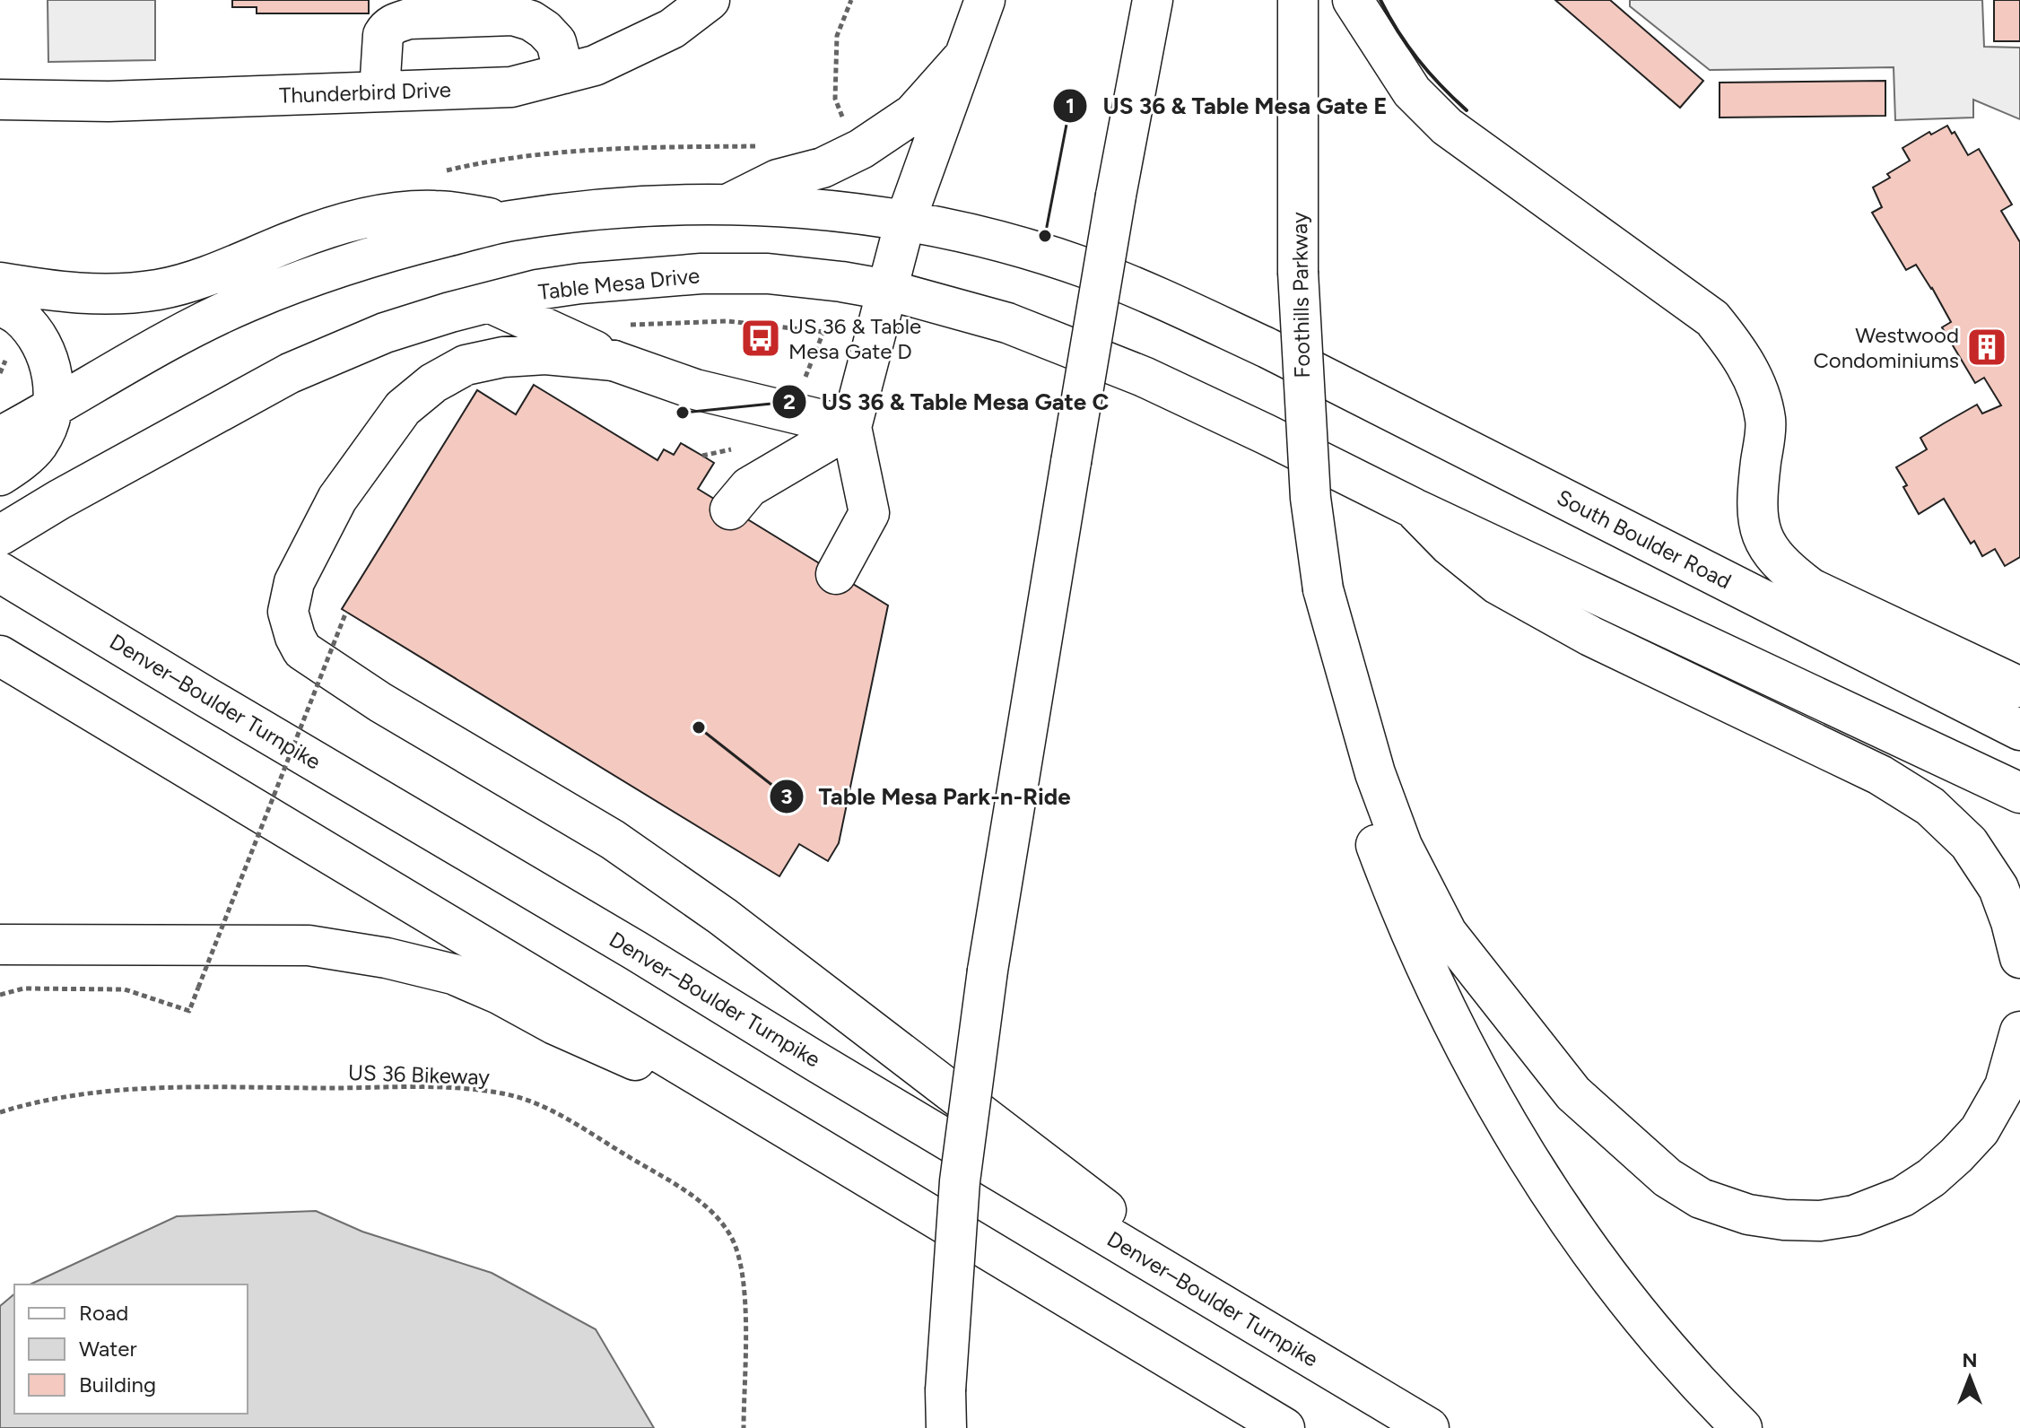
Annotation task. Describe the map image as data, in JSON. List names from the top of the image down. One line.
{"streets":{"main road":["Thunderbird Drive","Table Mesa Drive","Foothills Parkway","South Boulder Road","Denver–Boulder Turnpike"],"path":["US 36 Bikeway"]},"places":{"other":["US 36 & Table Mesa Gate E","US 36 & Table Mesa Gate C","Table Mesa Park-n-Ride"],"bus stop":["US 36 & Table Mesa Gate D"],"building":["Westwood Condominiums"]},"legend":["Road","Water","Building"],"north":"top"}
